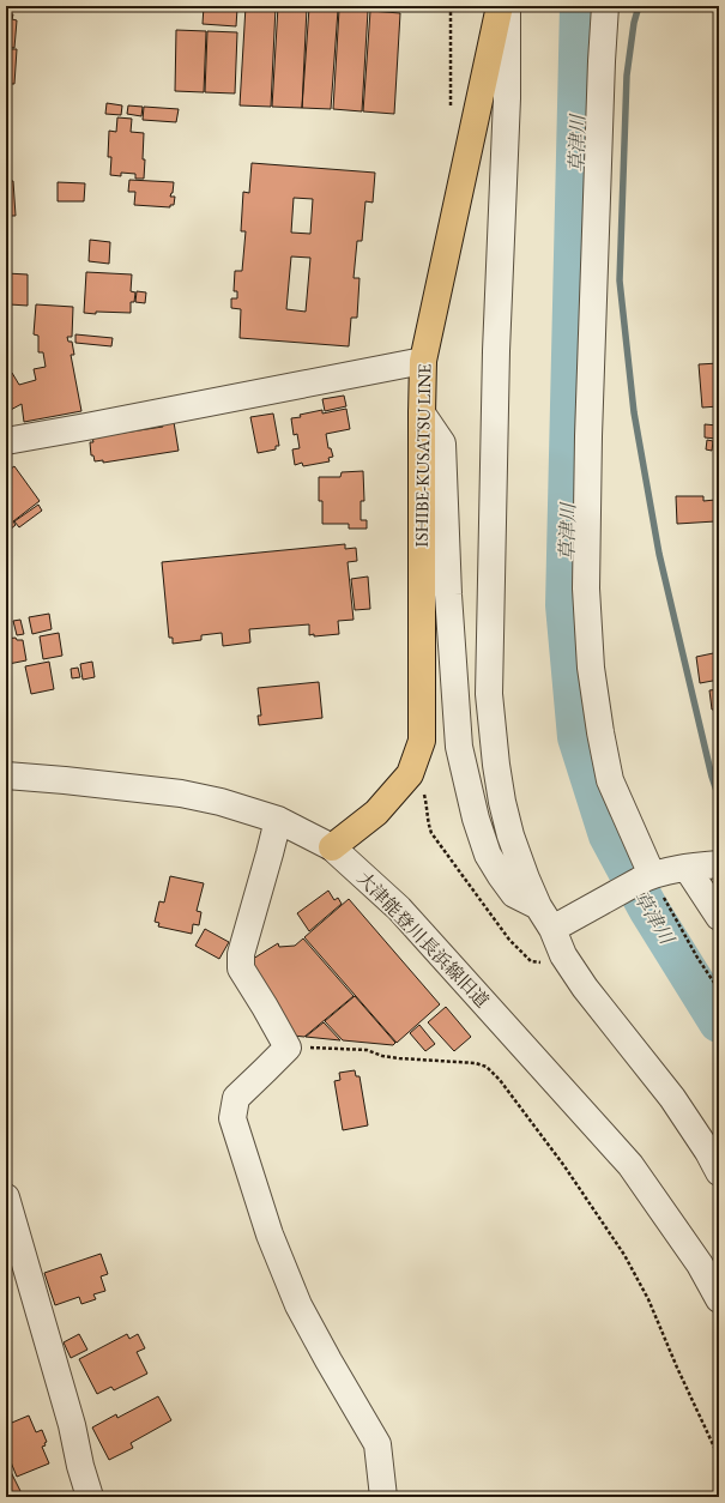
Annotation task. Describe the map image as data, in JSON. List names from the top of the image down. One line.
{"streets":{"main road":["ISHIBE-KUSATSU LINE"],"street":["大津能登川長浜線旧道"]},"crossings":[["ISHIBE-KUSATSU LINE","大津能登川長浜線旧道"]],"water":["草津川"]}
